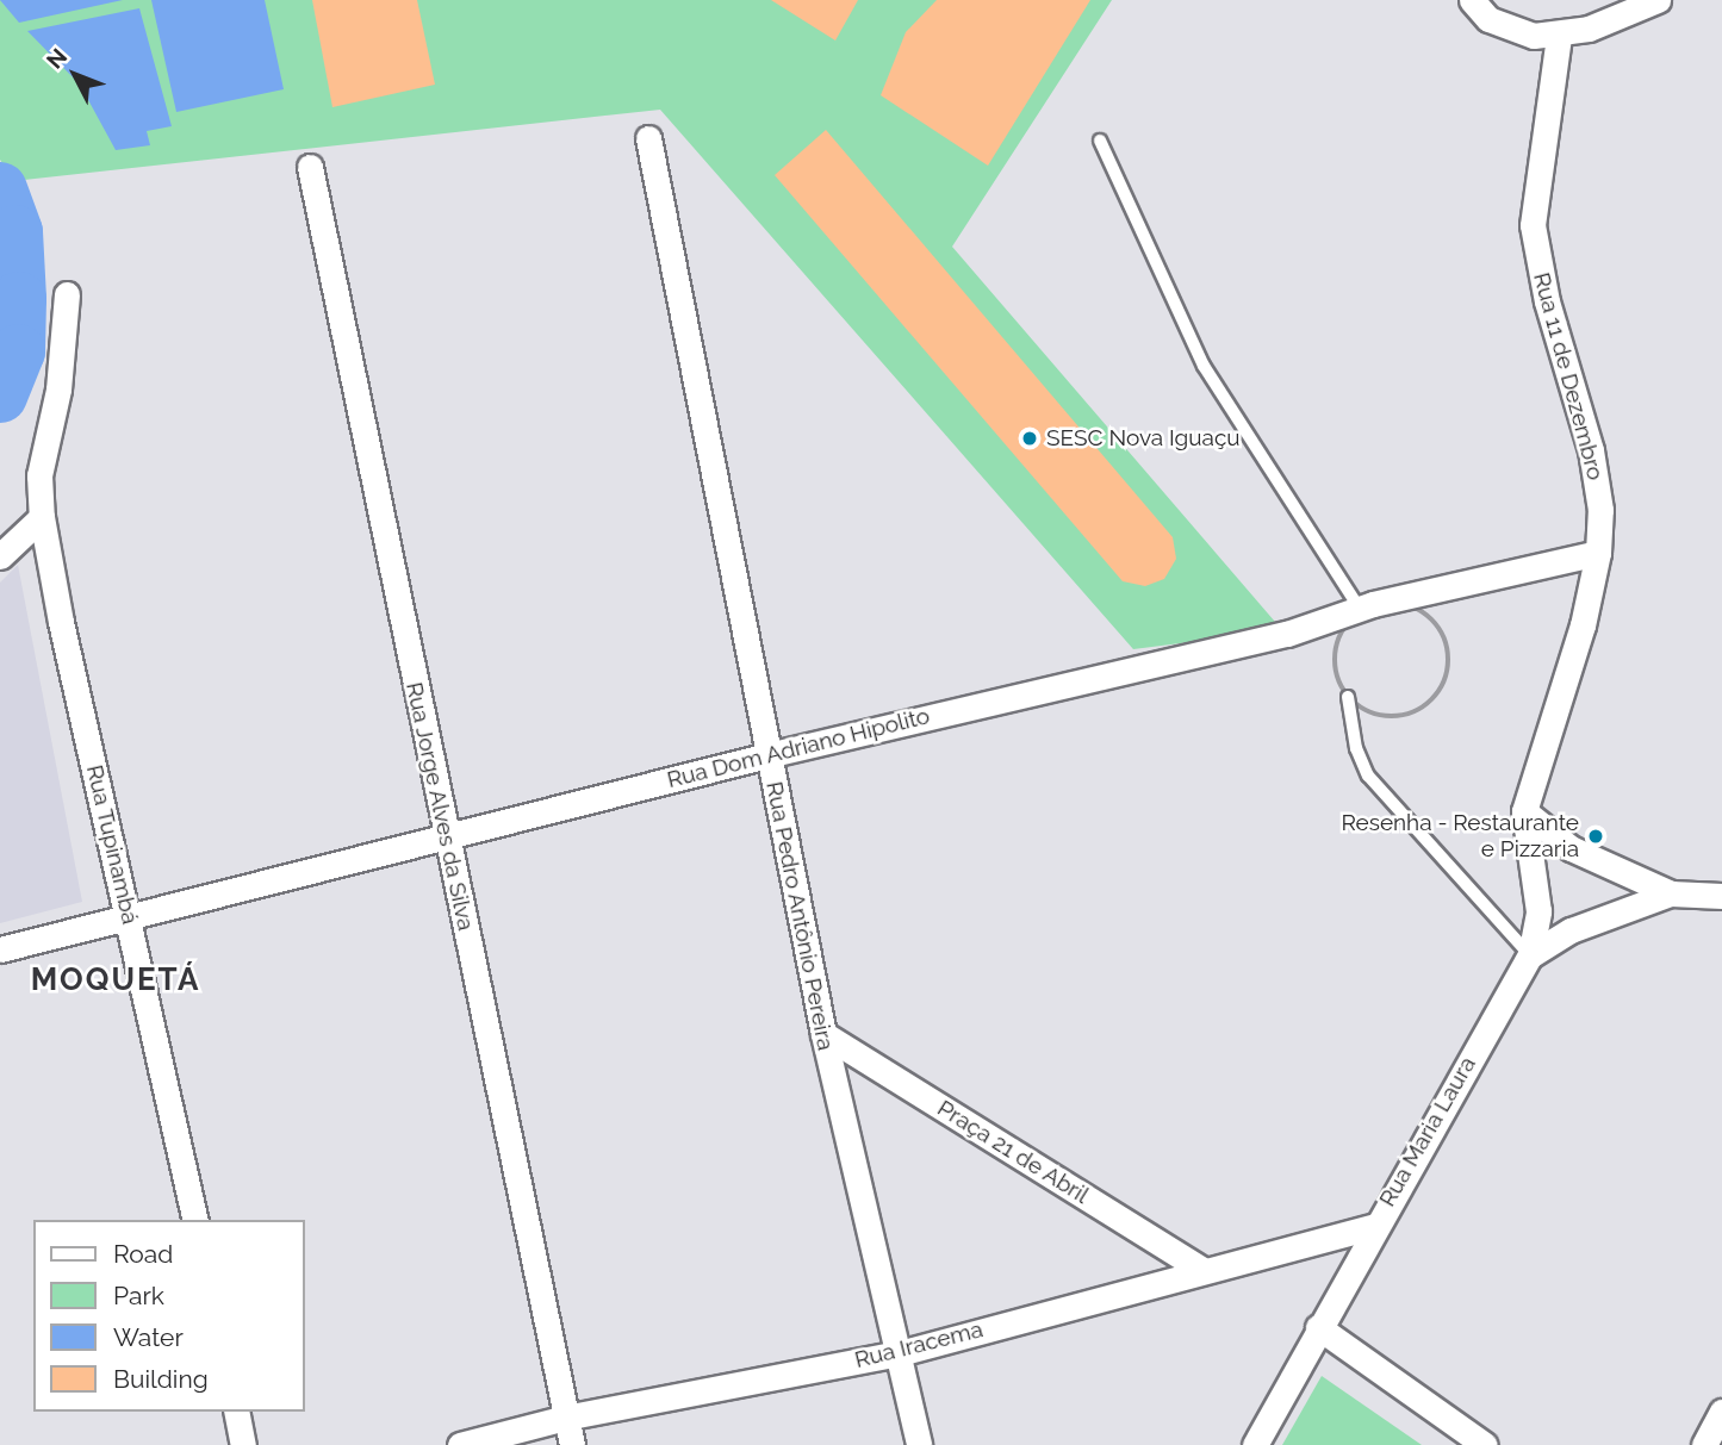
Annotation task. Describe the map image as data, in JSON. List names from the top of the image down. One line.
{"streets":{"street":["Rua 11 de Dezembro","Rua Dom Adriano Hipolito","Rua Jorge Alves da Silva","Rua Tupinambá","Rua Pedro Antônio Pereira","Rua Maria Laura","Praça 21 de Abril","Rua Iracema"]},"crossings":[["Rua 11 de Dezembro","Rua Dom Adriano Hipolito"],["Rua 11 de Dezembro","Rua Maria Laura"],["Rua Dom Adriano Hipolito","Rua Jorge Alves da Silva"],["Rua Dom Adriano Hipolito","Rua Tupinambá"],["Rua Dom Adriano Hipolito","Rua Pedro Antônio Pereira"],["Rua Jorge Alves da Silva","Rua Iracema"],["Rua Pedro Antônio Pereira","Praça 21 de Abril"],["Rua Pedro Antônio Pereira","Rua Iracema"],["Rua Maria Laura","Rua Iracema"],["Praça 21 de Abril","Rua Iracema"]],"districts":["MOQUETÁ"],"places":["SESC Nova Iguaçu","Resenha - Restaurante e Pizzaria"],"legend":["Road","Park","Water","Building"],"north":"top left"}
